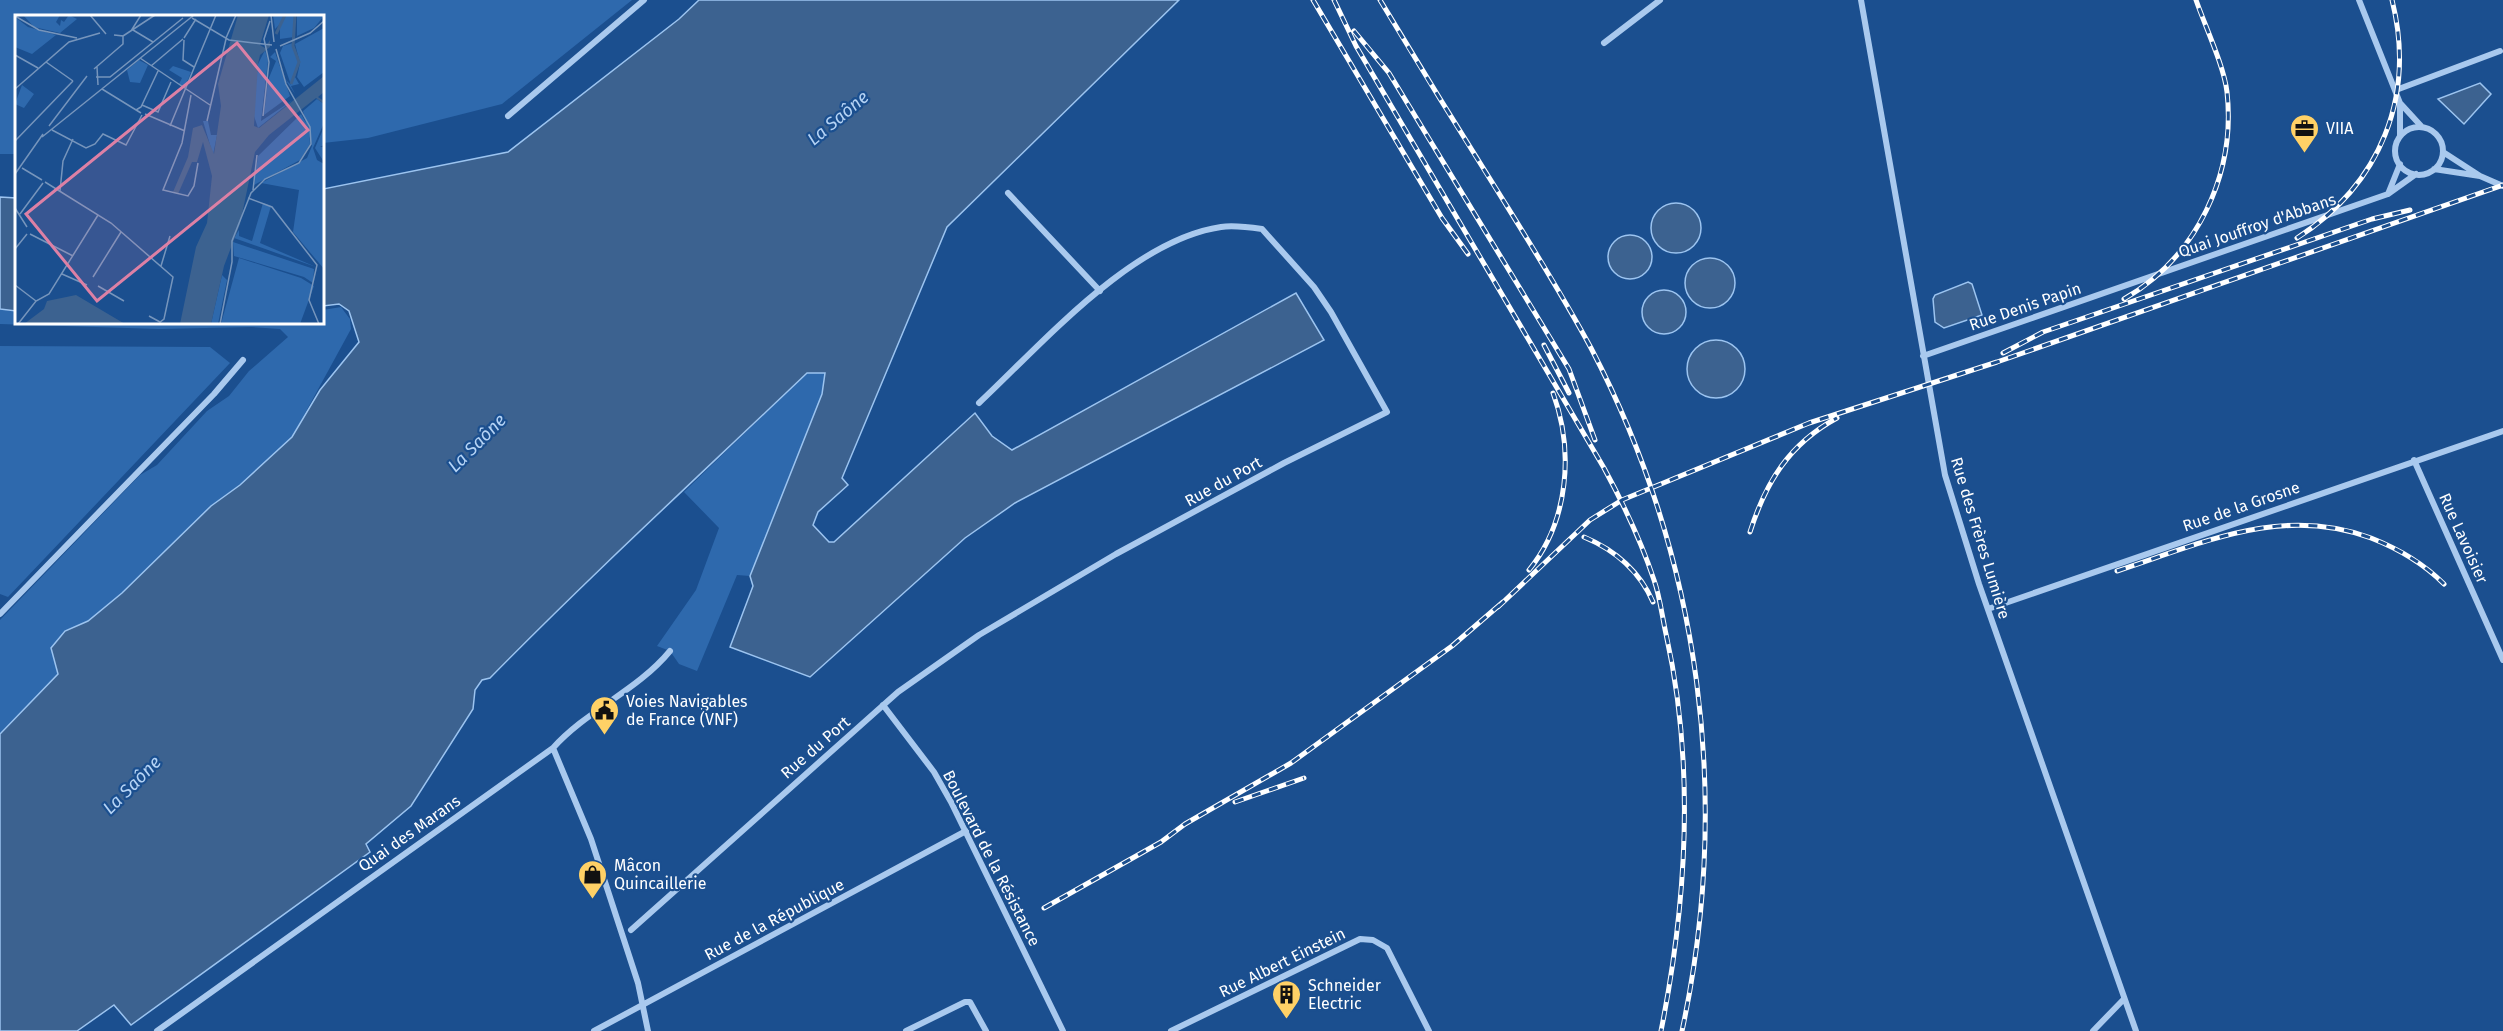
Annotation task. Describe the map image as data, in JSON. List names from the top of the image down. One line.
{"streets":{"street":["Quai Jouffroy d'Abbans","Rue Denis Papin","Rue du Port","Rue de la Grosne","Rue des Frères Lumière","Rue Lavoisier","Quai des Marans","Boulevard de la Résistance","Rue de la République","Rue Albert Einstein"]},"crossings":[["Quai Jouffroy d'Abbans","Rue Denis Papin"],["Rue Denis Papin","Rue des Frères Lumière"],["Rue du Port","Boulevard de la Résistance"],["Rue de la Grosne","Rue des Frères Lumière"],["Rue de la Grosne","Rue Lavoisier"],["Boulevard de la Résistance","Rue de la République"]],"water":["La Saône"],"places":{"office":["VIIA"],"public building":["Voies Navigables de France (VNF)"],"shop":["Mâcon Quincaillerie"],"building":["Schneider Electric"]}}
